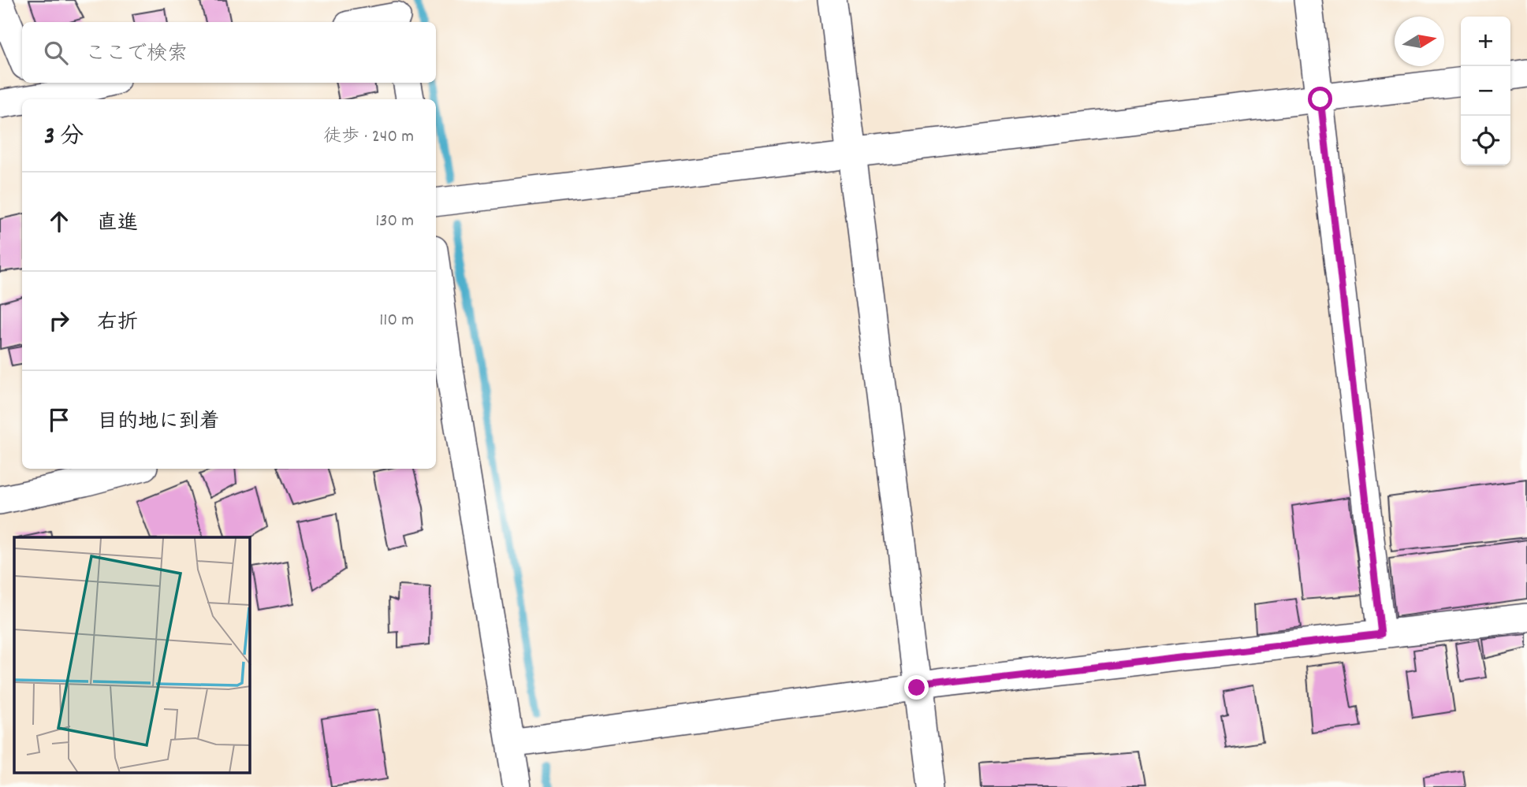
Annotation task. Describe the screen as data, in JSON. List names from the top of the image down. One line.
{"north":"right","page":{"map_buttons":["+","−"],"search":"ここで検索","heading":["3 分","徒歩 · 240 m"],"list":[["直進","130 m"],["右折","110 m"],"目的地に到着"]}}
